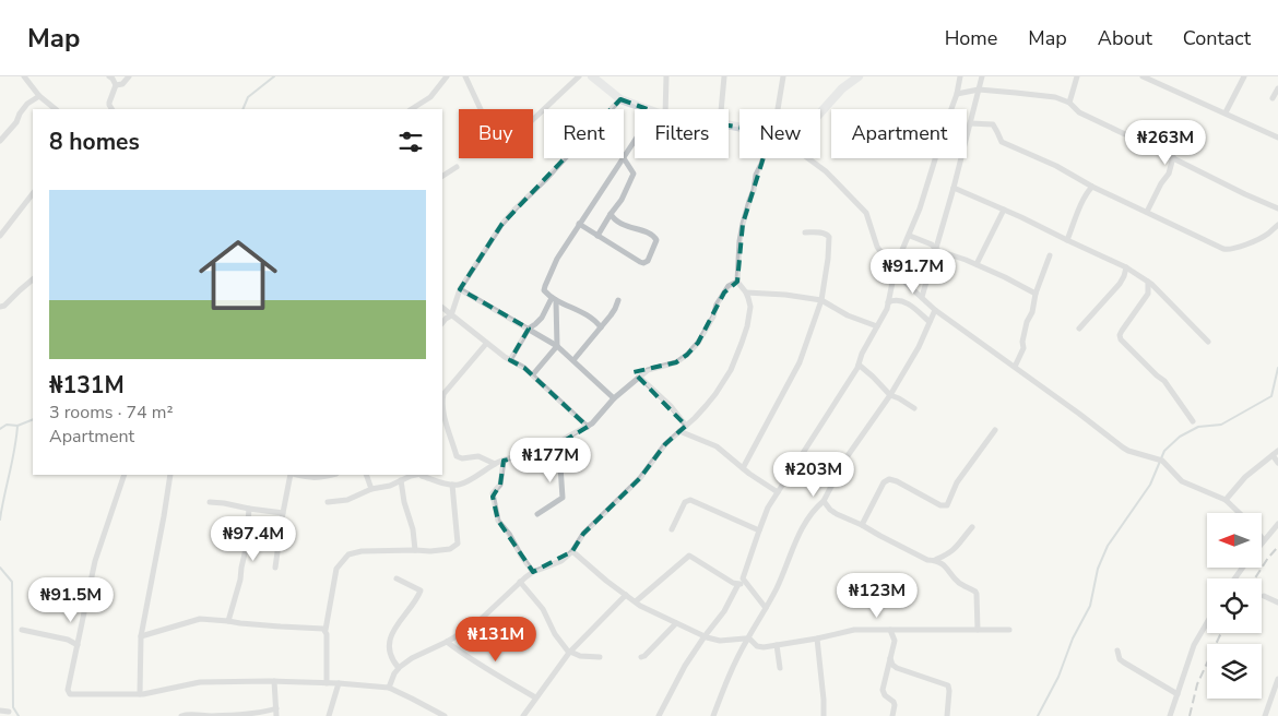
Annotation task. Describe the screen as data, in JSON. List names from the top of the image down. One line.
{"north":"left","page":{"header":"Map","nav":["Home","Map","About","Contact"],"chip":["Buy","Rent","Filters","New","Apartment"],"heading":"8 homes","price":["₦263M","₦91.7M","₦177M","₦203M","₦97.4M","₦123M","₦91.5M","₦131M"],"list":[{"name":"₦131M","note":"3 rooms · 74 m² · Apartment"}]}}
